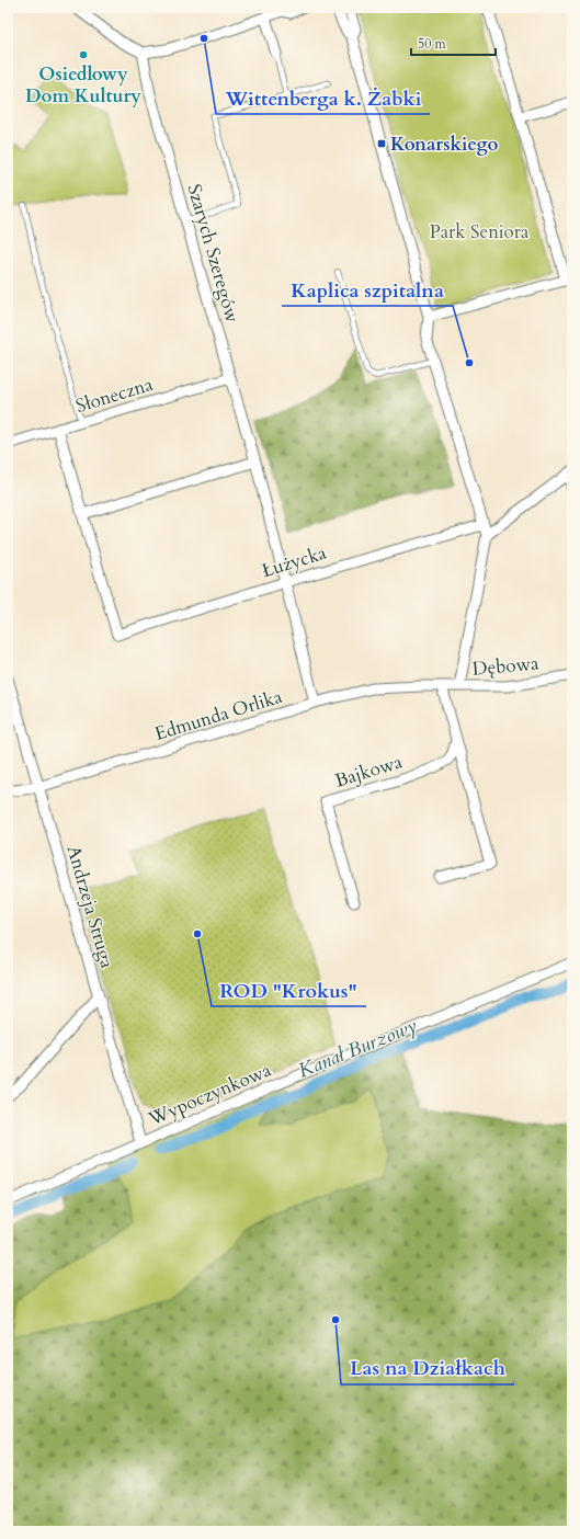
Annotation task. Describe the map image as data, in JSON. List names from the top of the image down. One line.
{"streets":{"street":["Szarych Szeregów","Słoneczna","Łużycka","Dębowa","Edmunda Orlika","Bajkowa","Andrzeja Struga","Wypoczynkowa"]},"crossings":[["Szarych Szeregów","Słoneczna"],["Szarych Szeregów","Łużycka"],["Szarych Szeregów","Edmunda Orlika"],["Dębowa","Edmunda Orlika"],["Edmunda Orlika","Andrzeja Struga"],["Andrzeja Struga","Wypoczynkowa"]],"water":["Kanał Burzowy"],"parks":["Park Seniora"],"places":{"other":["Wittenberga k. Żabki","Osiedlowy Dom Kultury","Kaplica szpitalna","ROD \"Krokus\"","Las na Działkach"],"transit":["Konarskiego"]},"scale_bar":"50 m"}
